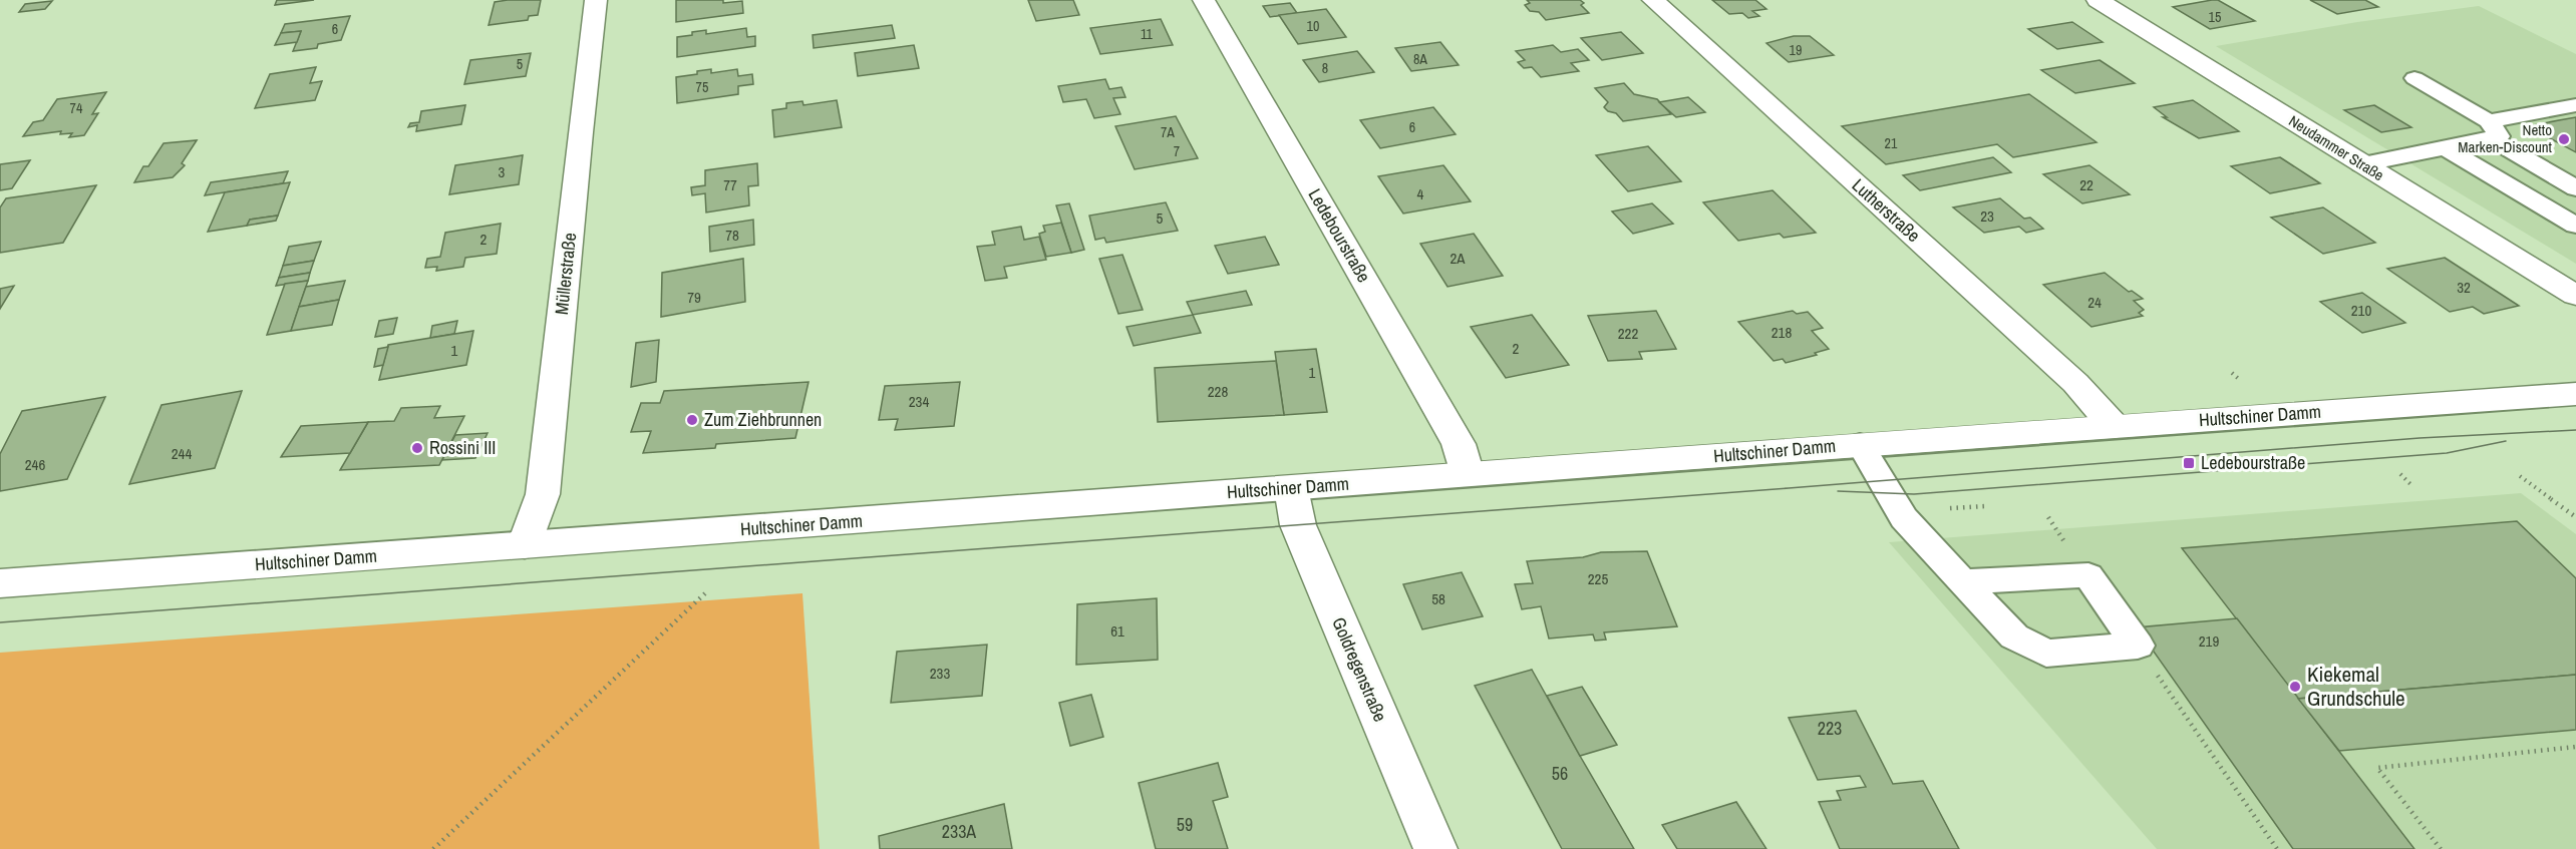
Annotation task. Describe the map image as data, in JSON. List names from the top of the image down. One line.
{"streets":{"street":["Neudammer Straße","Lutherstraße","Ledebourstraße","Müllerstraße","Hultschiner Damm","Goldregenstraße"]},"crossings":[["Lutherstraße","Hultschiner Damm"],["Ledebourstraße","Hultschiner Damm"],["Müllerstraße","Hultschiner Damm"],["Hultschiner Damm","Goldregenstraße"]],"places":{"other":["Netto Marken-Discount","Zum Ziehbrunnen","Rossini III","Kiekemal Grundschule"],"transit":["Ledebourstraße"]},"house_numbers":["15","10","6","11","19","8A","5","8","75","74","6","7A","21","7","3","77","22","4","23","5","78","2","2A","32","79","24","210","218","222","2","1","1","228","234","244","246","225","58","61","219","233","223","56","59","233A"]}
